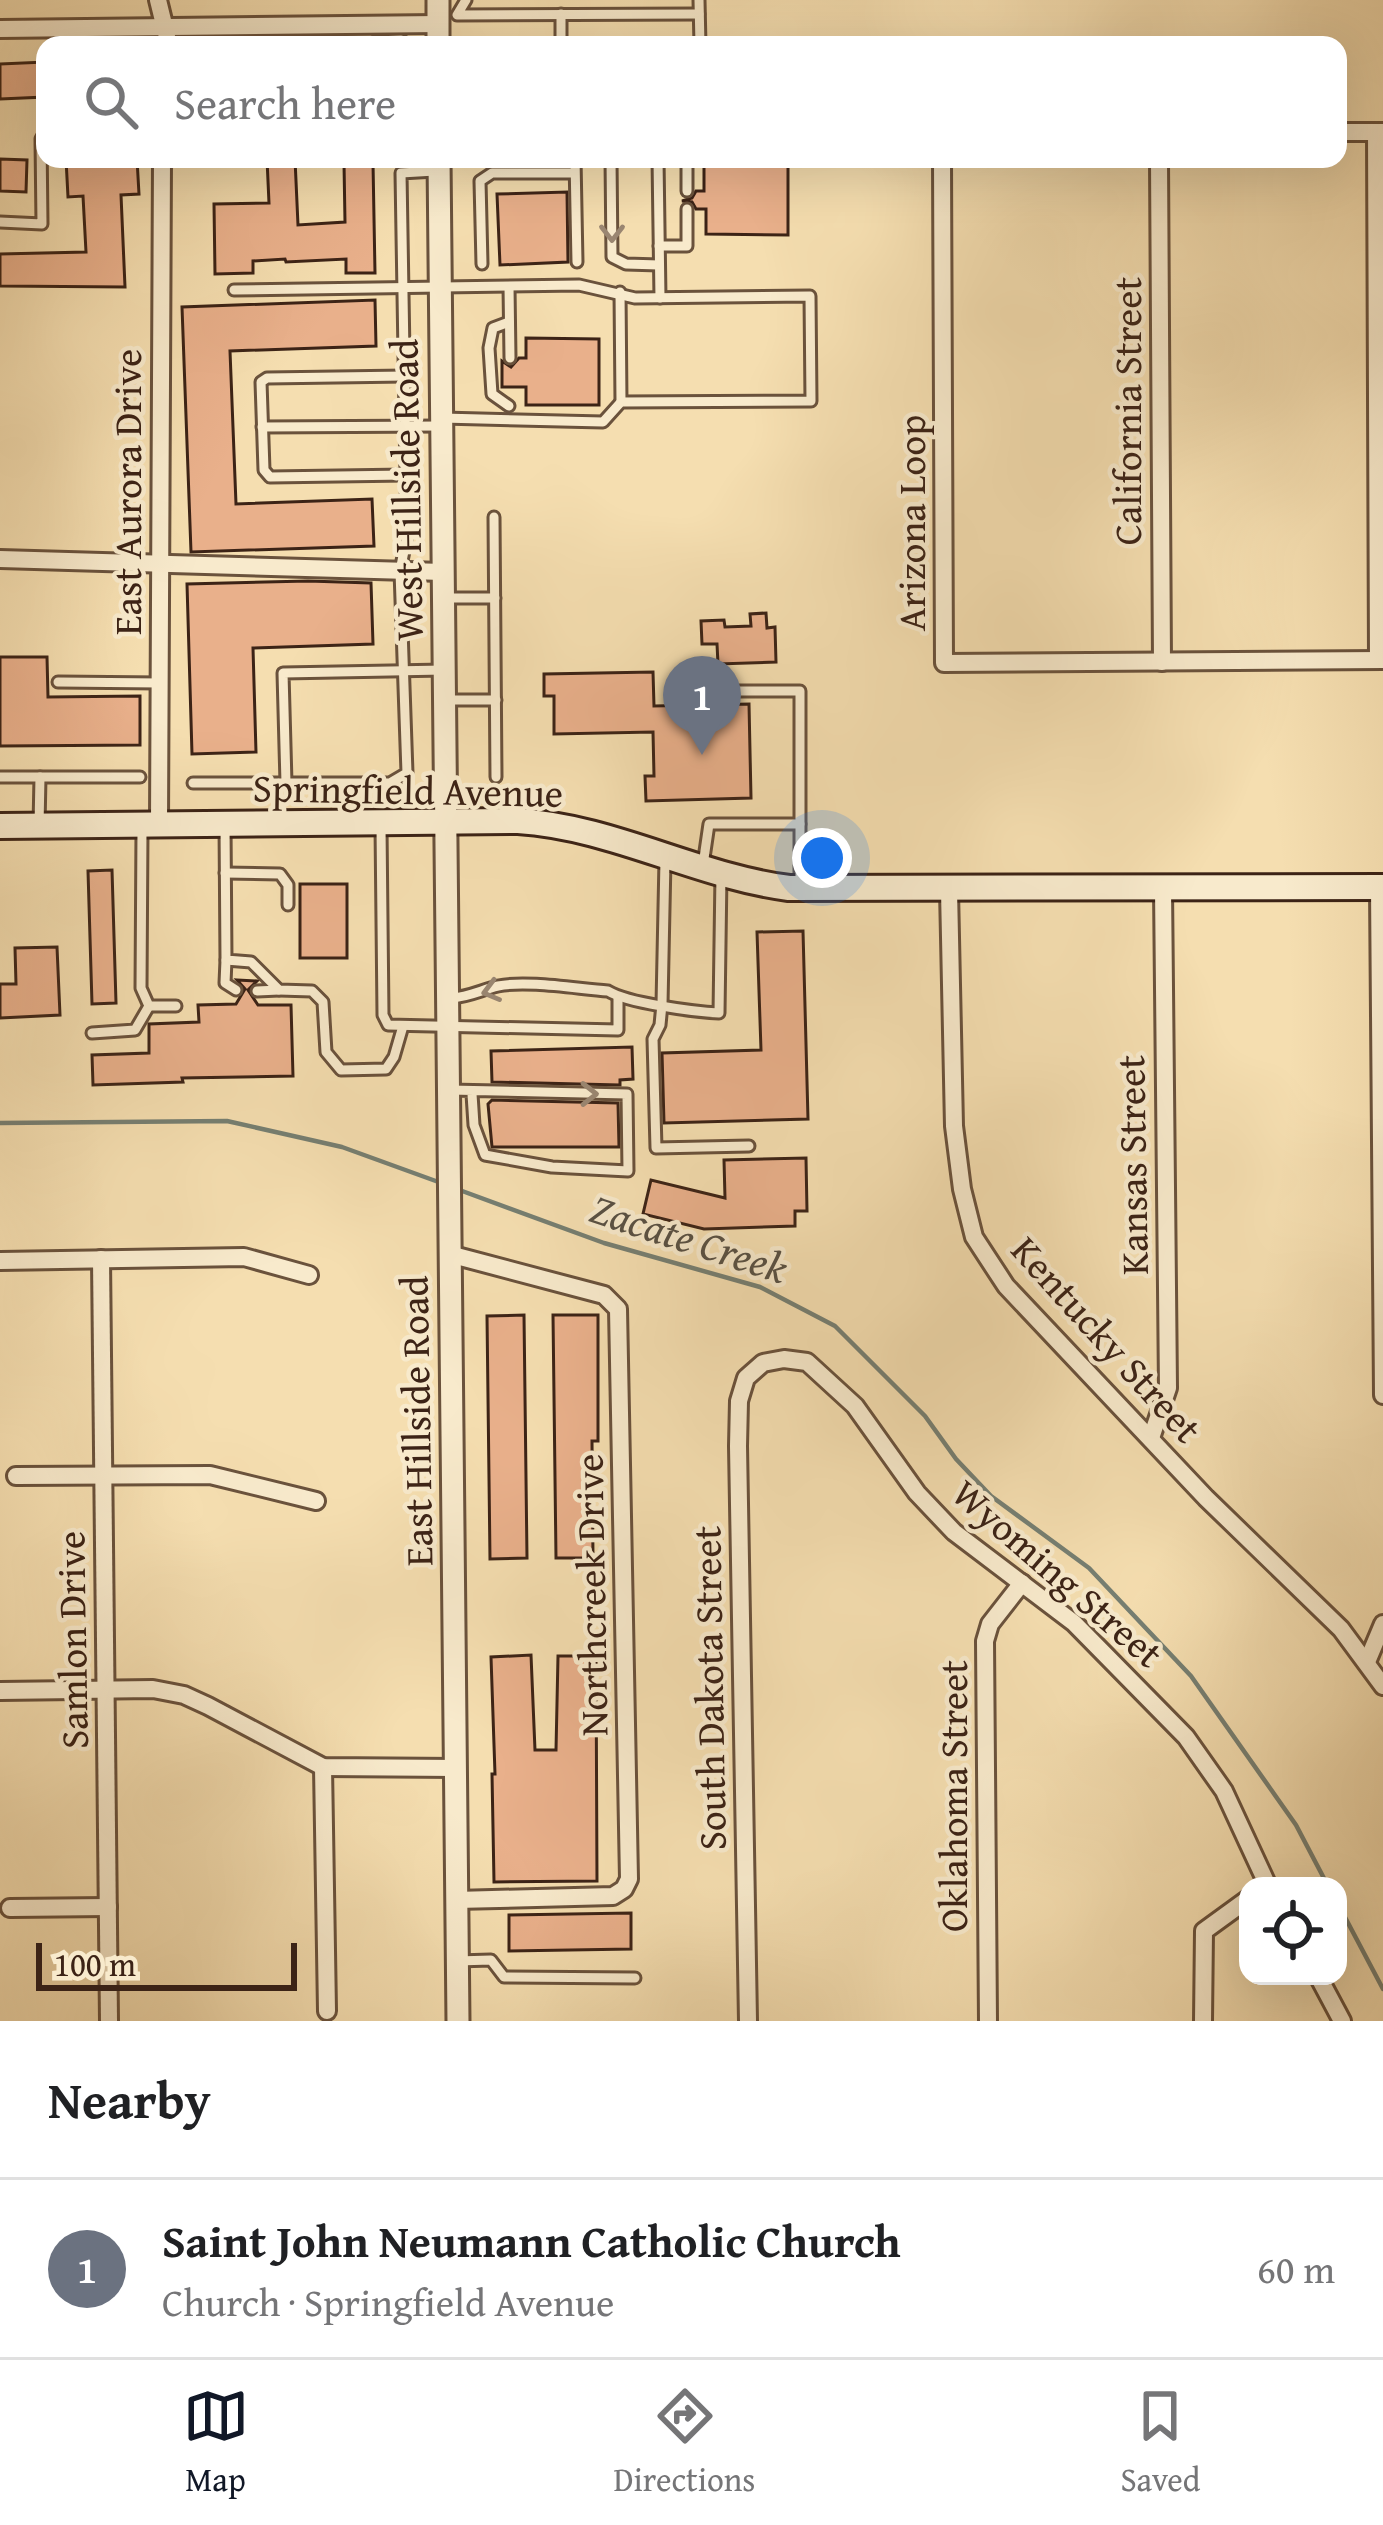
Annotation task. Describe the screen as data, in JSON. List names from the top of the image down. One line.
{"streets":{"main road":["Springfield Avenue"],"street":["California Street","West Hillside Road","East Aurora Drive","Arizona Loop","Kansas Street","Kentucky Street","East Hillside Road","Wyoming Street","Northcreek Drive","Samlon Drive","South Dakota Street","Oklahoma Street"]},"crossings":[["California Street","Arizona Loop"],["West Hillside Road","Springfield Avenue"],["West Hillside Road","East Hillside Road"],["East Aurora Drive","Springfield Avenue"],["Springfield Avenue","Kansas Street"],["Springfield Avenue","Kentucky Street"],["Springfield Avenue","East Hillside Road"],["Kansas Street","Kentucky Street"],["East Hillside Road","Northcreek Drive"],["Wyoming Street","South Dakota Street"],["Wyoming Street","Oklahoma Street"]],"water":["Zacate Creek"],"scale_bar":"100 m","page":{"search":"Search here","pins":"1","scale":"100 m","heading":"Nearby","list":[{"mark":"1","name":"Saint John Neumann Catholic Church","note":"Church · Springfield Avenue","value":"60 m"}],"nav":["Map","Directions","Saved"]}}
